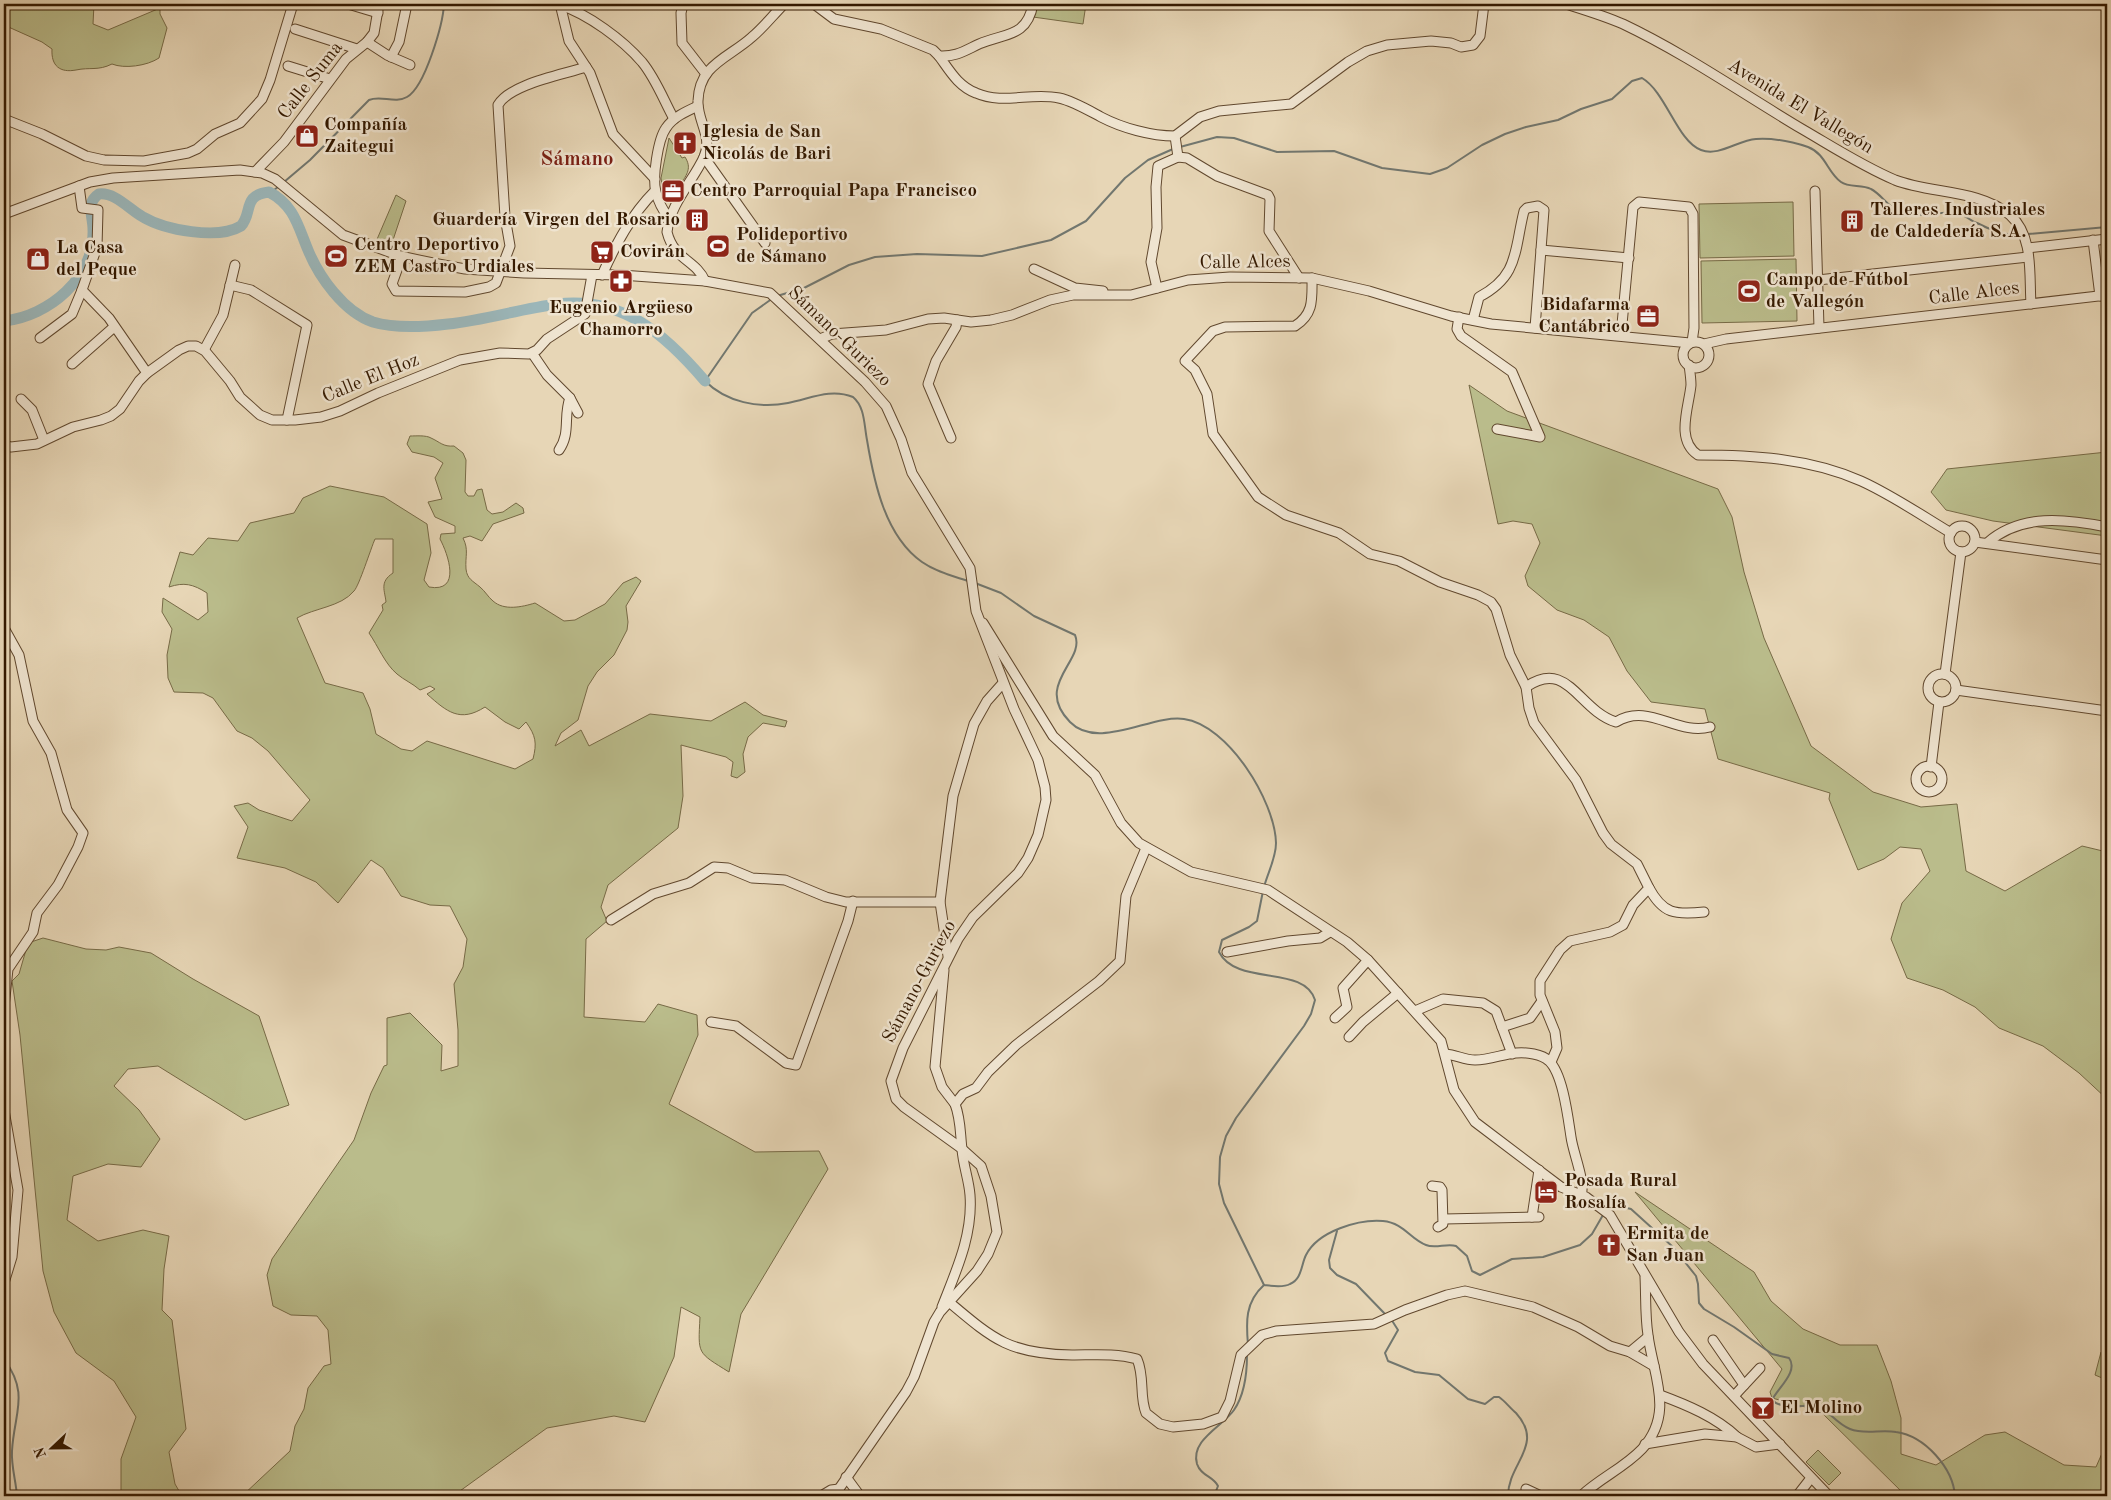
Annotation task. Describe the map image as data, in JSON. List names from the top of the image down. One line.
{"streets":{"street":["Calle Suma","Avenida El Vallegón","Calle Alces","Sámano-Guriezo","Calle El Hoz"]},"crossings":[["Calle Suma","Sámano-Guriezo"],["Calle Alces","Sámano-Guriezo"]],"districts":["Sámano"],"places":{"shop":["Compañía Zaitegui","La Casa del Peque"],"church":["Iglesia de San Nicolás de Bari","Ermita de San Juan"],"office":["Centro Parroquial Papa Francisco","Bidafarma Cantábrico"],"building":["Guardería Virgen del Rosario","Talleres Industriales de Caldedería S.A."],"sports":["Polideportivo de Sámano","Centro Deportivo ZEM Castro Urdiales","Campo de Fútbol de Vallegón"],"supermarket":["Covirán"],"pharmacy":["Eugenio Argüeso Chamorro"],"hotel":["Posada Rural Rosalía"],"bar":["El Molino"]},"north":"left"}
